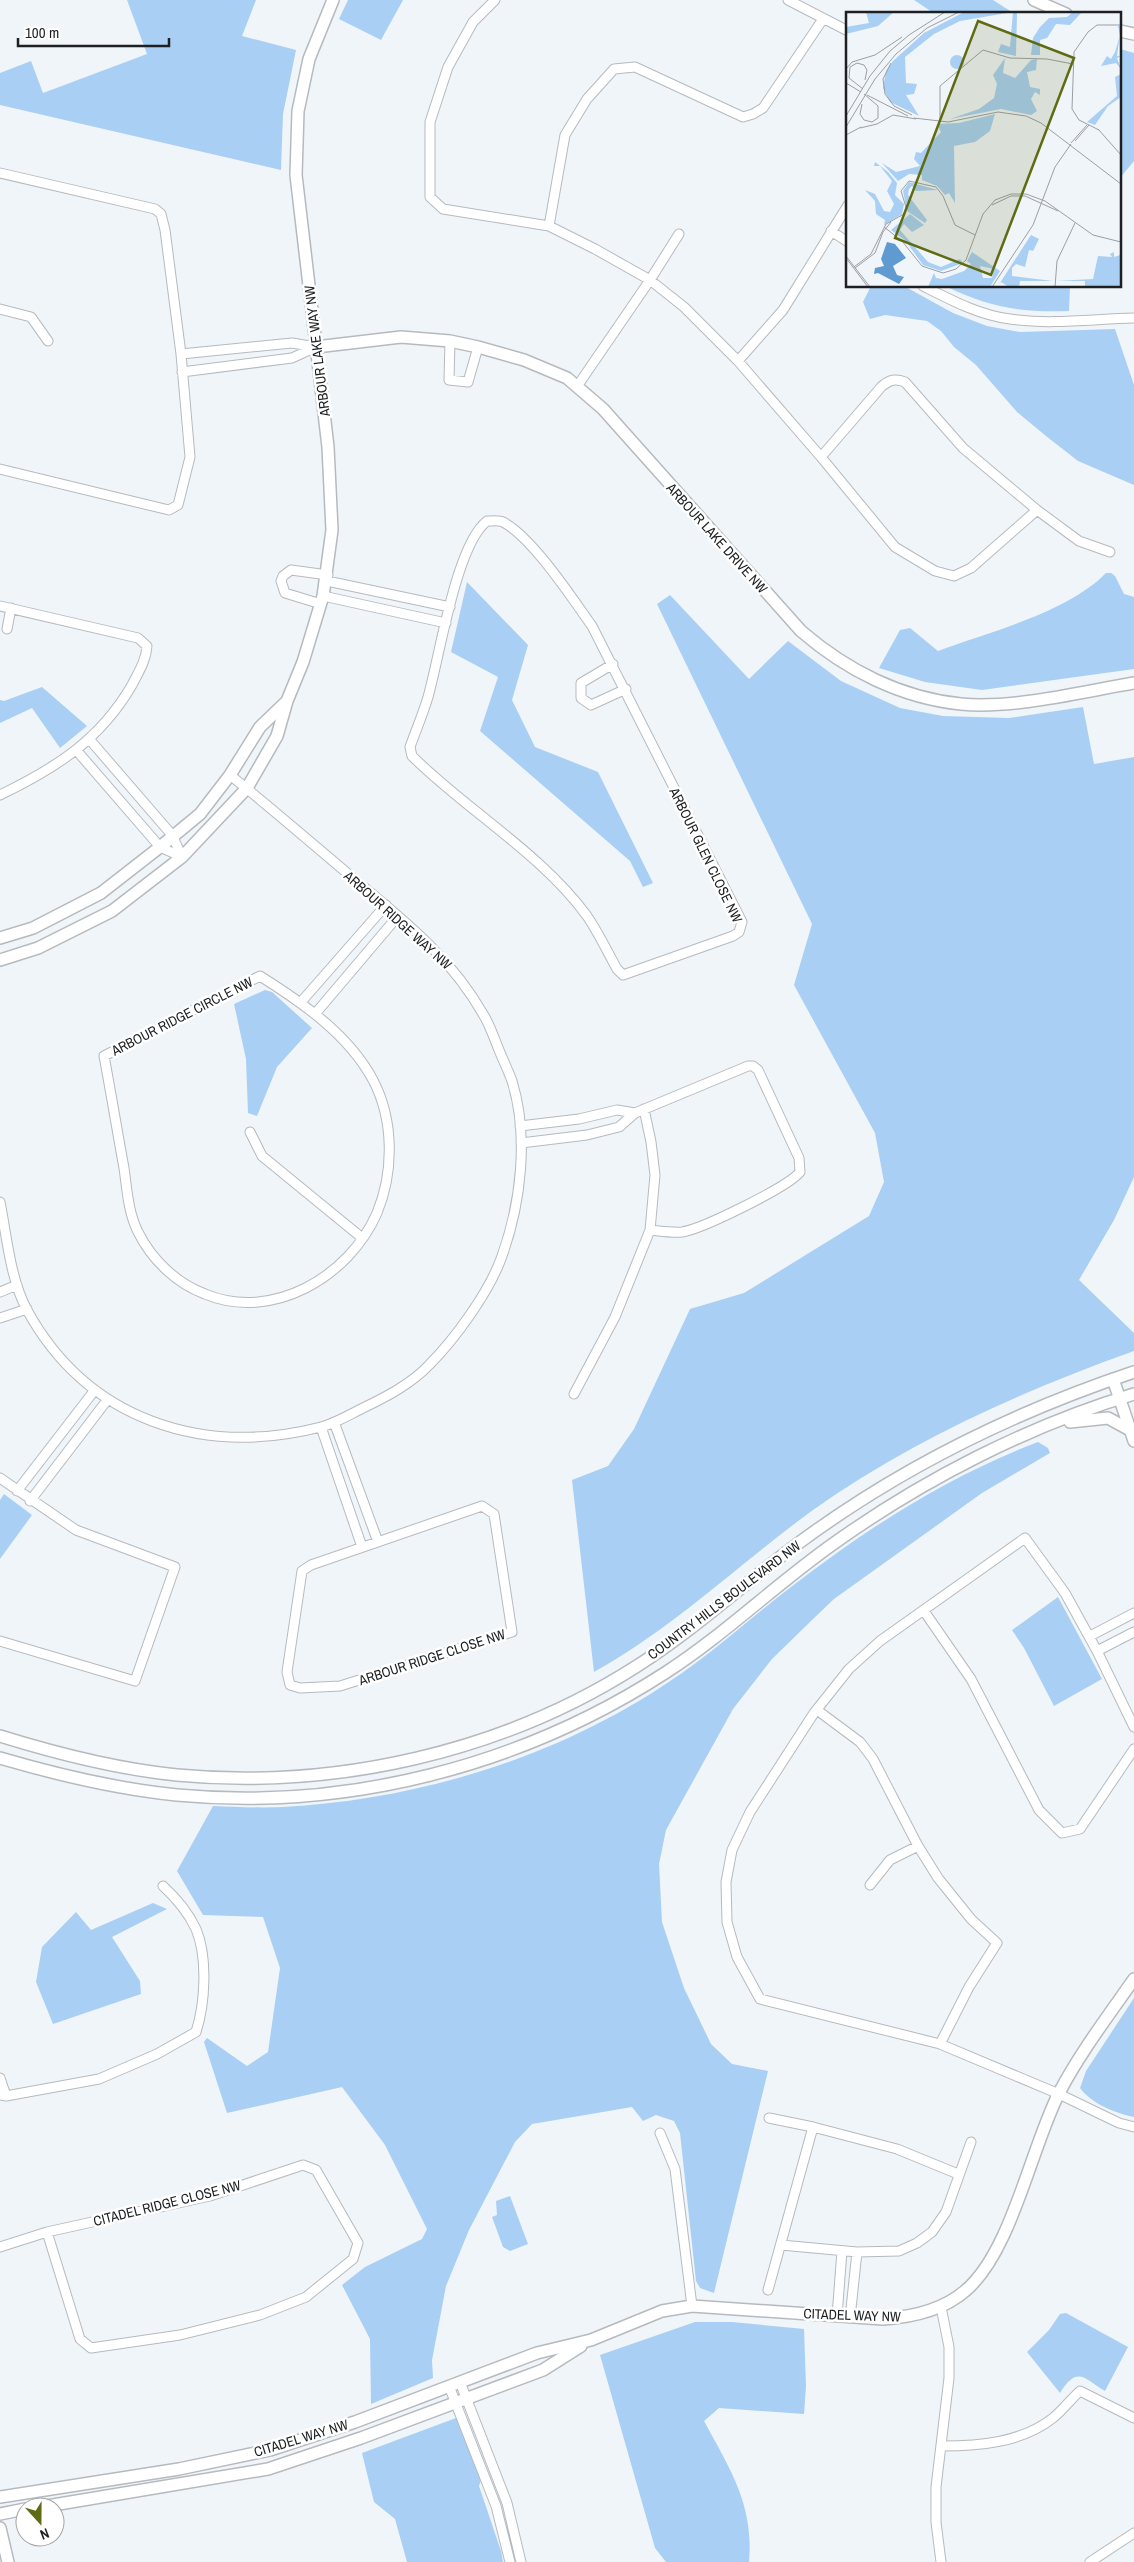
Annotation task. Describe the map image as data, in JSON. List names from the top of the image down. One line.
{"streets":{"street":["ARBOUR LAKE WAY NW","ARBOUR LAKE DRIVE NW","ARBOUR GLEN CLOSE NW","ARBOUR RIDGE WAY NW","ARBOUR RIDGE CIRCLE NW","COUNTRY HILLS BOULEVARD NW","ARBOUR RIDGE CLOSE NW","CITADEL RIDGE CLOSE NW","CITADEL WAY NW"]},"crossings":[["ARBOUR LAKE WAY NW","ARBOUR LAKE DRIVE NW"],["ARBOUR LAKE WAY NW","ARBOUR RIDGE WAY NW"]],"scale_bar":"100 m","north":"bottom"}
